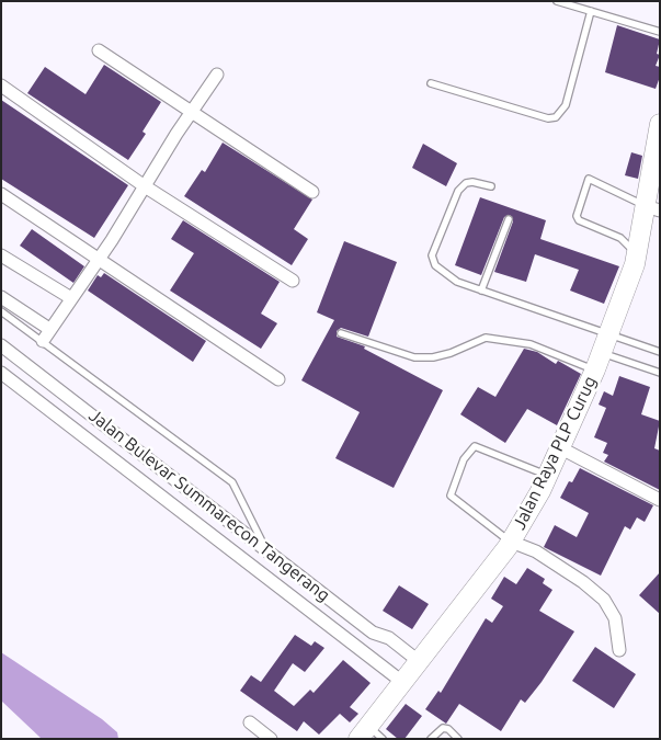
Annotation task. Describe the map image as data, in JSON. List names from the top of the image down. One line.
{"streets":{"main road":["Jalan Raya PLP Curug"],"street":["Jalan Bulevar Summarecon Tangerang"]},"crossings":[["Jalan Raya PLP Curug","Jalan Bulevar Summarecon Tangerang"]]}
